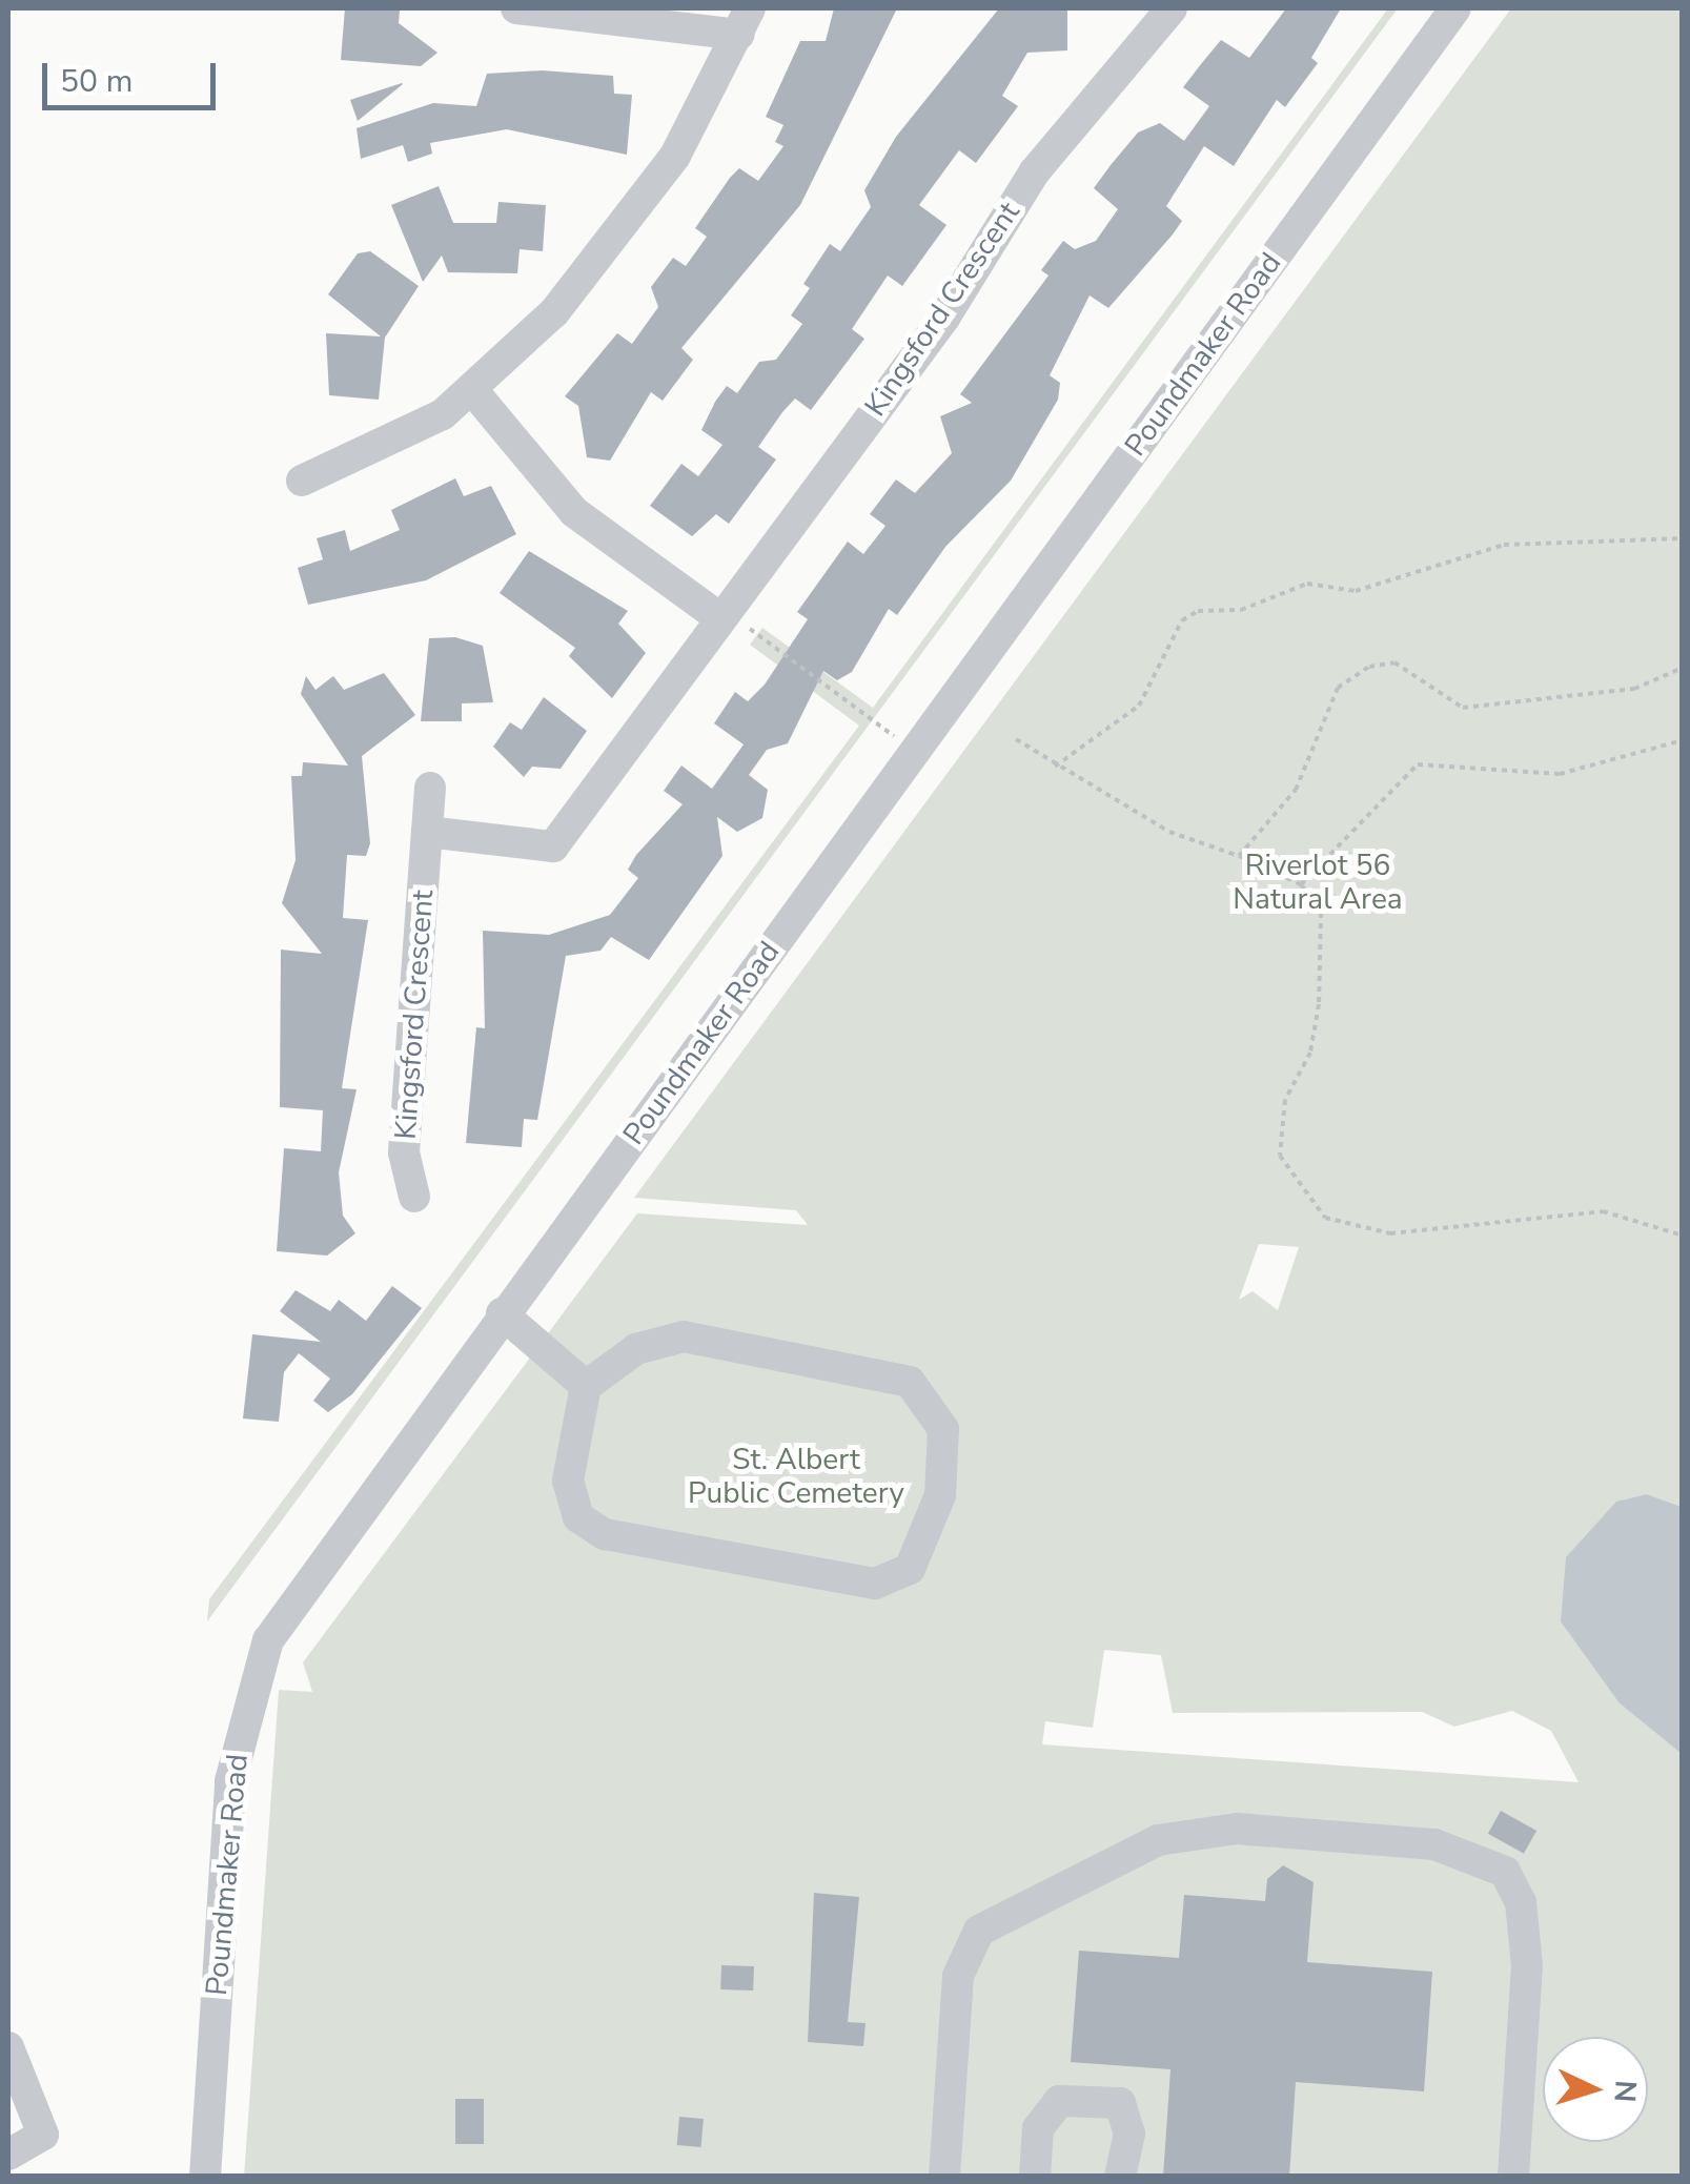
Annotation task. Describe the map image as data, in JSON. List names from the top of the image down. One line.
{"streets":{"street":["Kingsford Crescent","Poundmaker Road"]},"parks":["Riverlot 56 Natural Area","St. Albert Public Cemetery"],"scale_bar":"50 m","north":"right"}
